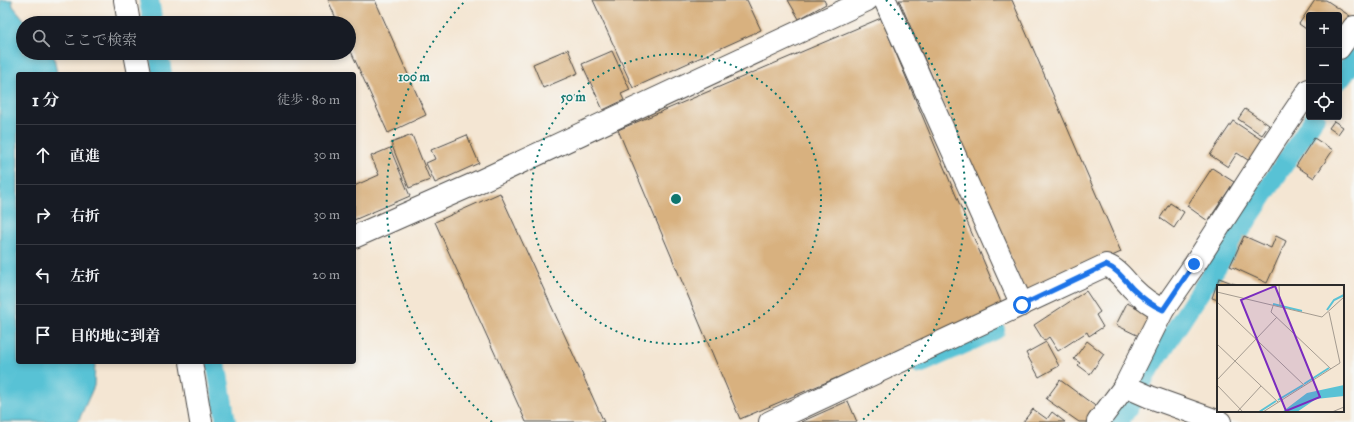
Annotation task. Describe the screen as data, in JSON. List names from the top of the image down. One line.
{"page":{"map_buttons":["+","−"],"search":"ここで検索","heading":["1 分","徒歩 · 80 m"],"list":[["直進","30 m"],["右折","30 m"],["左折","20 m"],"目的地に到着"]},"rings":["100 m","50 m"]}
